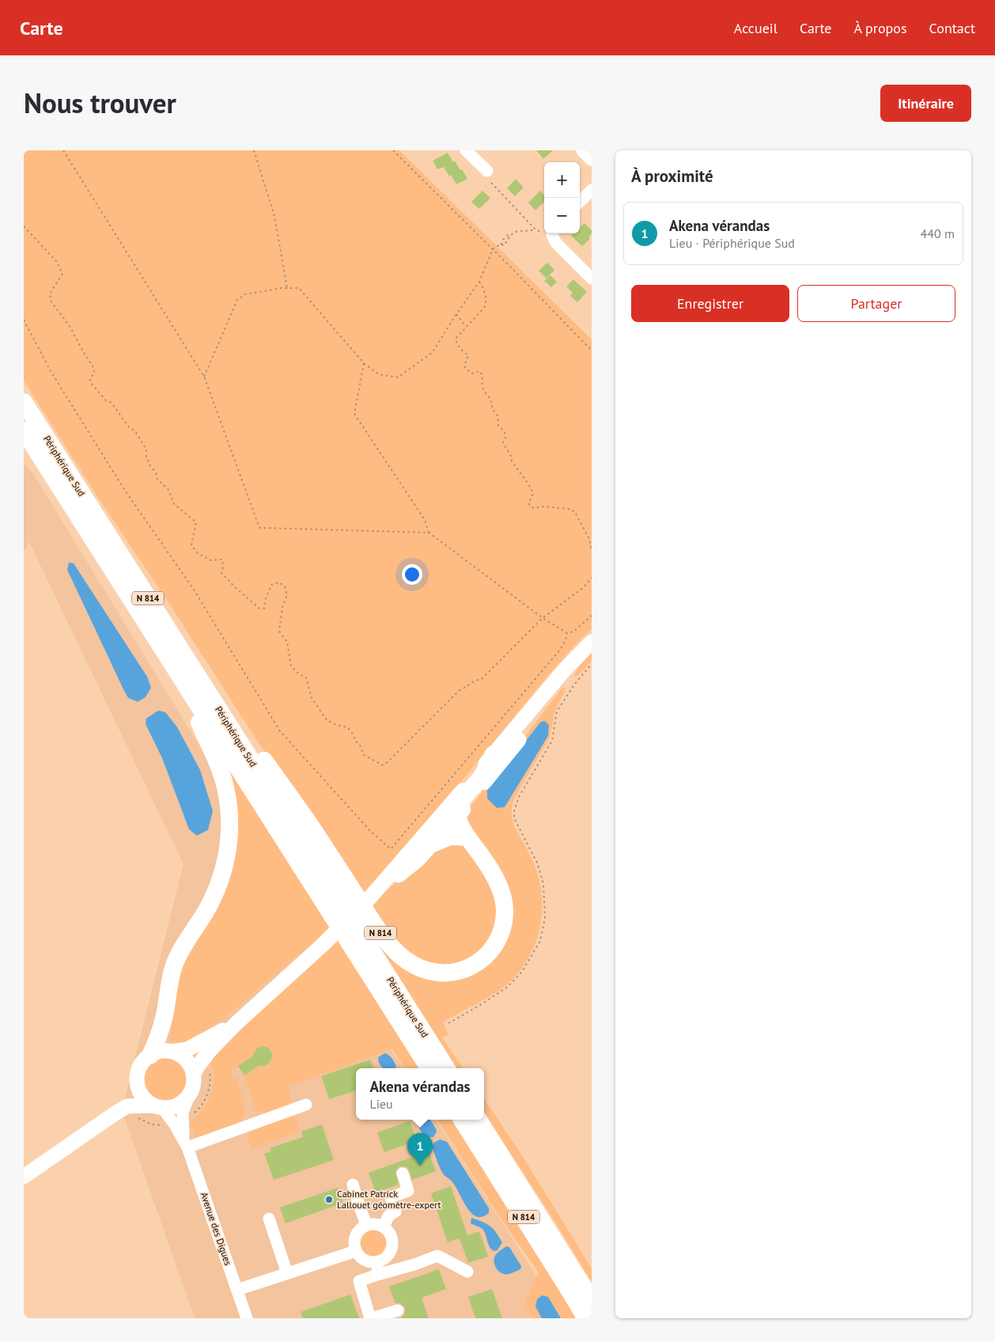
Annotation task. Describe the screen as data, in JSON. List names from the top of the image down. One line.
{"streets":{"highway":["Périphérique Sud","N 814"],"street":["Avenue des Digues"]},"crossings":[["Périphérique Sud","N 814"]],"places":["Cabinet Patrick Lallouet géomètre-expert"],"page":{"header":"Carte","nav":["Accueil","Carte","À propos","Contact"],"title":"Nous trouver","buttons":["Itinéraire",["Enregistrer","Partager"]],"heading":"À proximité","map_buttons":["+","−"],"list":[{"mark":"1","name":"Akena vérandas","note":"Lieu · Périphérique Sud","value":"440 m"}],"popup":["Akena vérandas","Lieu"],"pins":"1"}}
